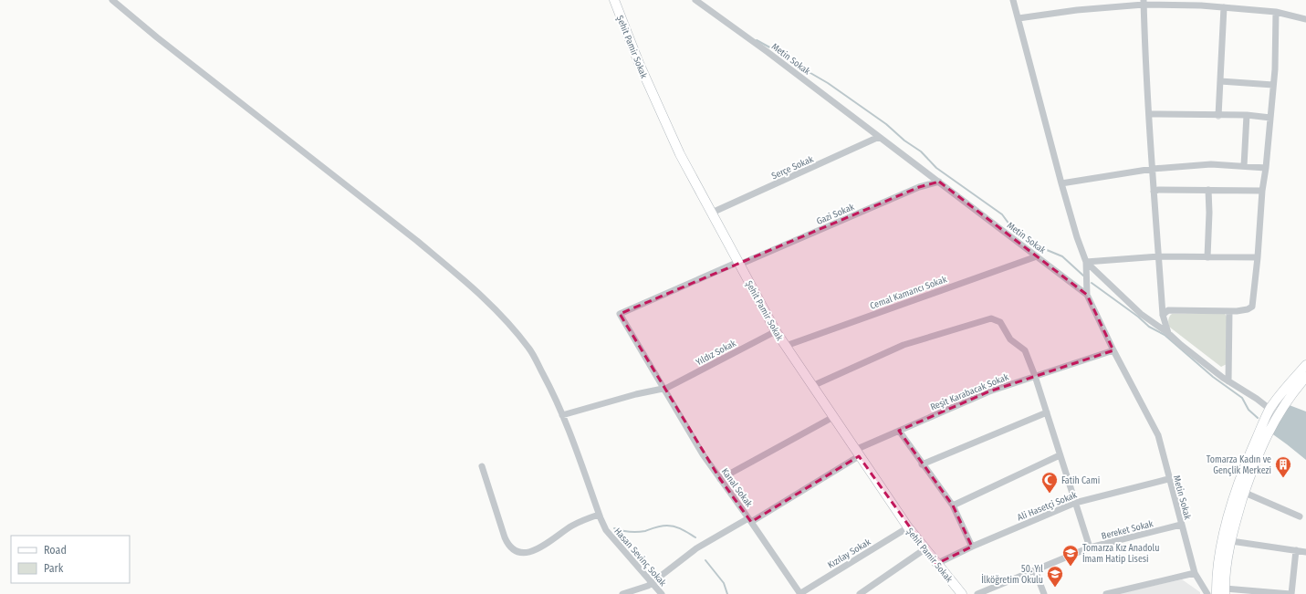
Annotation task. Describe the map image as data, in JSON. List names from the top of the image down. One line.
{"streets":{"street":["Şehit Pamir Sokak","Metin Sokak","Serçe Sokak","Gazi Sokak","Cemal Kamancı Sokak","Yıldız Sokak","Reşit Karabacak Sokak","Kanal Sokak","Ali Hasetçi Sokak","Bereket Sokak","Kızılay Sokak","Hasan Sevinç Sokak"]},"crossings":[["Şehit Pamir Sokak","Serçe Sokak"],["Şehit Pamir Sokak","Gazi Sokak"],["Şehit Pamir Sokak","Cemal Kamancı Sokak"],["Şehit Pamir Sokak","Yıldız Sokak"],["Şehit Pamir Sokak","Reşit Karabacak Sokak"],["Şehit Pamir Sokak","Ali Hasetçi Sokak"],["Şehit Pamir Sokak","Kızılay Sokak"],["Metin Sokak","Serçe Sokak"],["Metin Sokak","Gazi Sokak"],["Metin Sokak","Cemal Kamancı Sokak"],["Metin Sokak","Reşit Karabacak Sokak"],["Metin Sokak","Ali Hasetçi Sokak"],["Metin Sokak","Bereket Sokak"],["Gazi Sokak","Kanal Sokak"],["Yıldız Sokak","Kanal Sokak"],["Yıldız Sokak","Hasan Sevinç Sokak"],["Reşit Karabacak Sokak","Kanal Sokak"],["Reşit Karabacak Sokak","Hasan Sevinç Sokak"],["Kanal Sokak","Kızılay Sokak"]],"places":{"building":["Tomarza Kadın ve Gençlik Merkezi"],"mosque":["Fatih Cami"],"school or university":["Tomarza Kız Anadolu İmam Hatip Lisesi","50. Yıl İlköğretim Okulu"]},"legend":["Road","Park"]}
